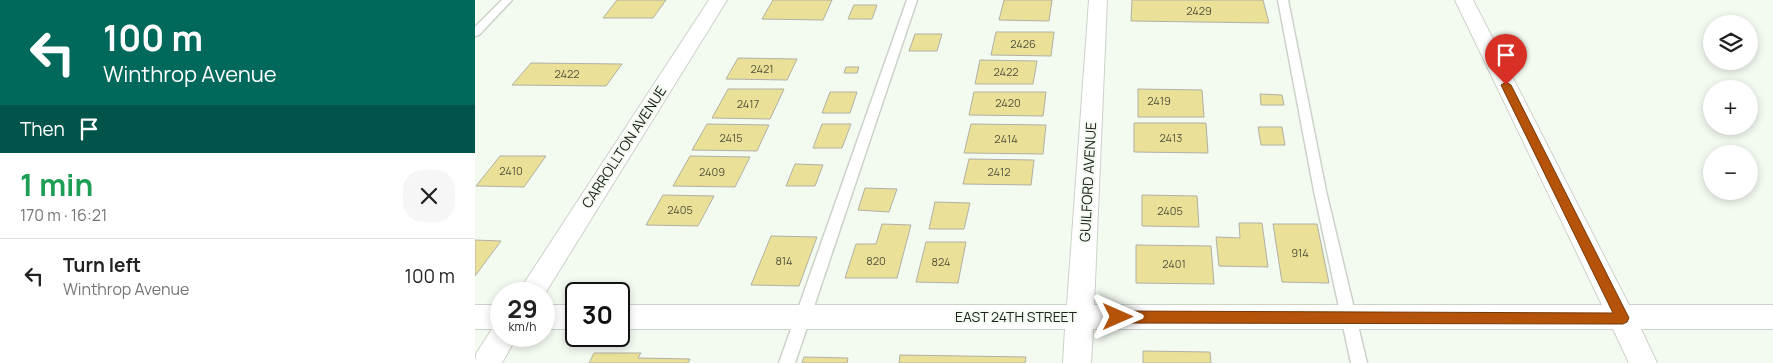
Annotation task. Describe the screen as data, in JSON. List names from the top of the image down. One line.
{"streets":{"street":["CARROLLTON AVENUE","GUILFORD AVENUE","EAST 24TH STREET"]},"crossings":[["GUILFORD AVENUE","EAST 24TH STREET"]],"house_numbers":["2429","2426","2421","2422","2422","2419","2420","2417","2415","2413","2414","2410","2409","2412","2405","2405","914","814","820","824","2401"],"page":{"turn":["100 m","Winthrop Avenue"],"map_buttons":["+","−"],"then":"Then","heading":["1 min","170 m · 16:21"],"list":[{"name":"Turn left","note":"Winthrop Avenue","value":"100 m"}],"speed":"29 km/h","limit":"30"}}
